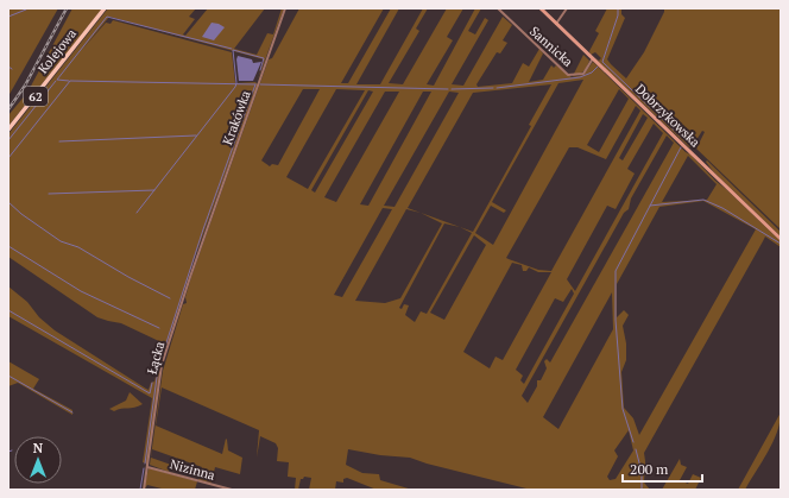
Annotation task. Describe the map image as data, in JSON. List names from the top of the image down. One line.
{"streets":{"main road":["Kolejowa","62","Dobrzykowska"],"street":["Sannicka","Krakówka","Łącka","Nizinna"]},"crossings":[["Sannicka","Dobrzykowska"],["Krakówka","Łącka"],["Łącka","Nizinna"]],"scale_bar":"200 m","north":"top"}
